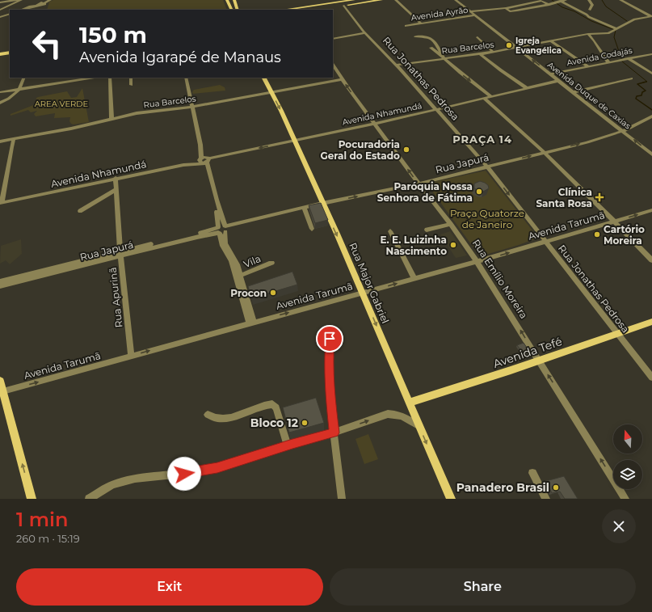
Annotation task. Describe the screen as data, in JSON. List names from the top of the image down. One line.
{"streets":{"main road":["Rua Major Gabriel","Avenida Tefé"],"street":["Avenida Ayrão","Rua Barcelos","Avenida Codajás","Rua Jonathas Pedrosa","Avenida Duque de Caxias","Avenida Nhamundá","Rua Japurá","Avenida Tarumã","Vila","Rua Emílio Moreira","Rua Apurinã"]},"crossings":[["Avenida Ayrão","Avenida Duque de Caxias"],["Rua Barcelos","Rua Jonathas Pedrosa"],["Rua Barcelos","Avenida Duque de Caxias"],["Rua Barcelos","Rua Emílio Moreira"],["Rua Barcelos","Rua Major Gabriel"],["Avenida Codajás","Avenida Duque de Caxias"],["Rua Jonathas Pedrosa","Avenida Nhamundá"],["Rua Jonathas Pedrosa","Rua Japurá"],["Rua Jonathas Pedrosa","Avenida Tarumã"],["Rua Jonathas Pedrosa","Avenida Tefé"],["Avenida Duque de Caxias","Avenida Nhamundá"],["Avenida Duque de Caxias","Rua Japurá"],["Avenida Nhamundá","Rua Emílio Moreira"],["Avenida Nhamundá","Rua Major Gabriel"],["Avenida Nhamundá","Rua Apurinã"],["Rua Japurá","Rua Emílio Moreira"],["Rua Japurá","Rua Major Gabriel"],["Rua Japurá","Rua Apurinã"],["Avenida Tarumã","Rua Emílio Moreira"],["Avenida Tarumã","Rua Major Gabriel"],["Avenida Tarumã","Rua Apurinã"],["Rua Emílio Moreira","Avenida Tefé"],["Rua Major Gabriel","Avenida Tefé"]],"one_way":["Avenida Tarumã","Rua Emílio Moreira","Rua Major Gabriel"],"districts":["PRAÇA 14"],"parks":["AREA VERDE","Praça Quatorze de Janeiro"],"places":{"other":["Igreja Evangélica","Pocuradoria Geral do Estado","Paróquia Nossa Senhora de Fátima","Cartório Moreira","E. E. Luizinha Nascimento","Procon","Bloco 12","Panadero Brasil"],"health":["Clínica Santa Rosa"]},"north":"top","page":{"turn":["150 m","Avenida Igarapé de Manaus"],"heading":["1 min","260 m · 15:19"],"buttons":["Exit","Share"]}}
